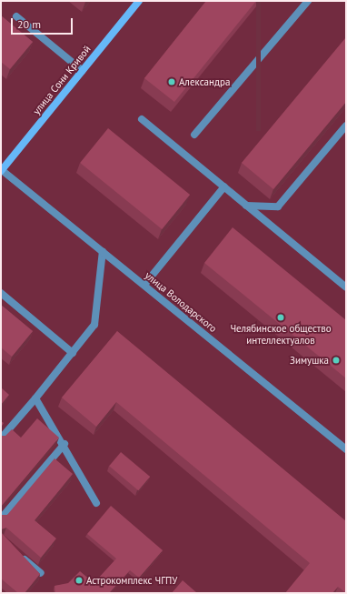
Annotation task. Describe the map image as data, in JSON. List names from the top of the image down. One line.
{"streets":{"street":["улица Сони Кривой","улица Володарского"]},"crossings":[["улица Сони Кривой","улица Володарского"]],"places":["Александра","Челябинское общество интеллектуалов","Зимушка","Астрокомплекс ЧГПУ"],"scale_bar":"20 m"}
